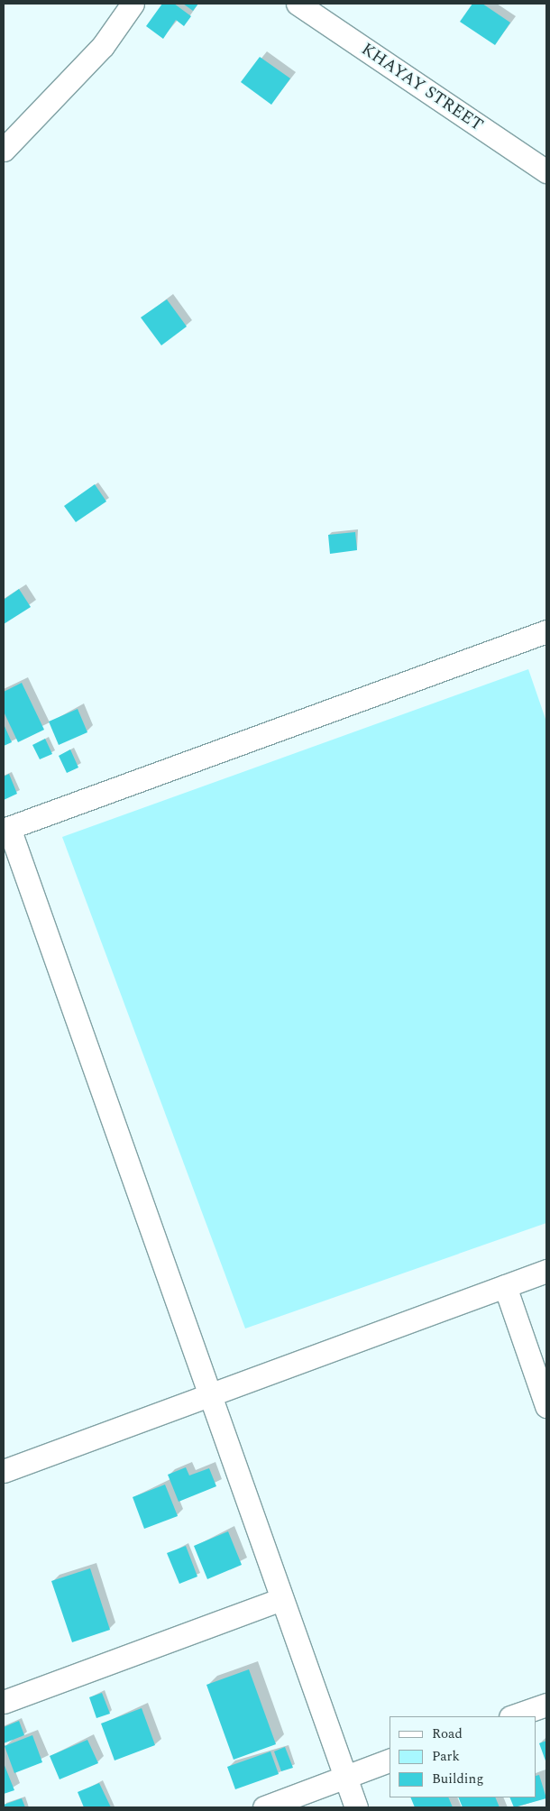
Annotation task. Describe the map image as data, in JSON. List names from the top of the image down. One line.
{"streets":{"street":["KHAYAY STREET"]},"legend":["Road","Park","Building"]}
